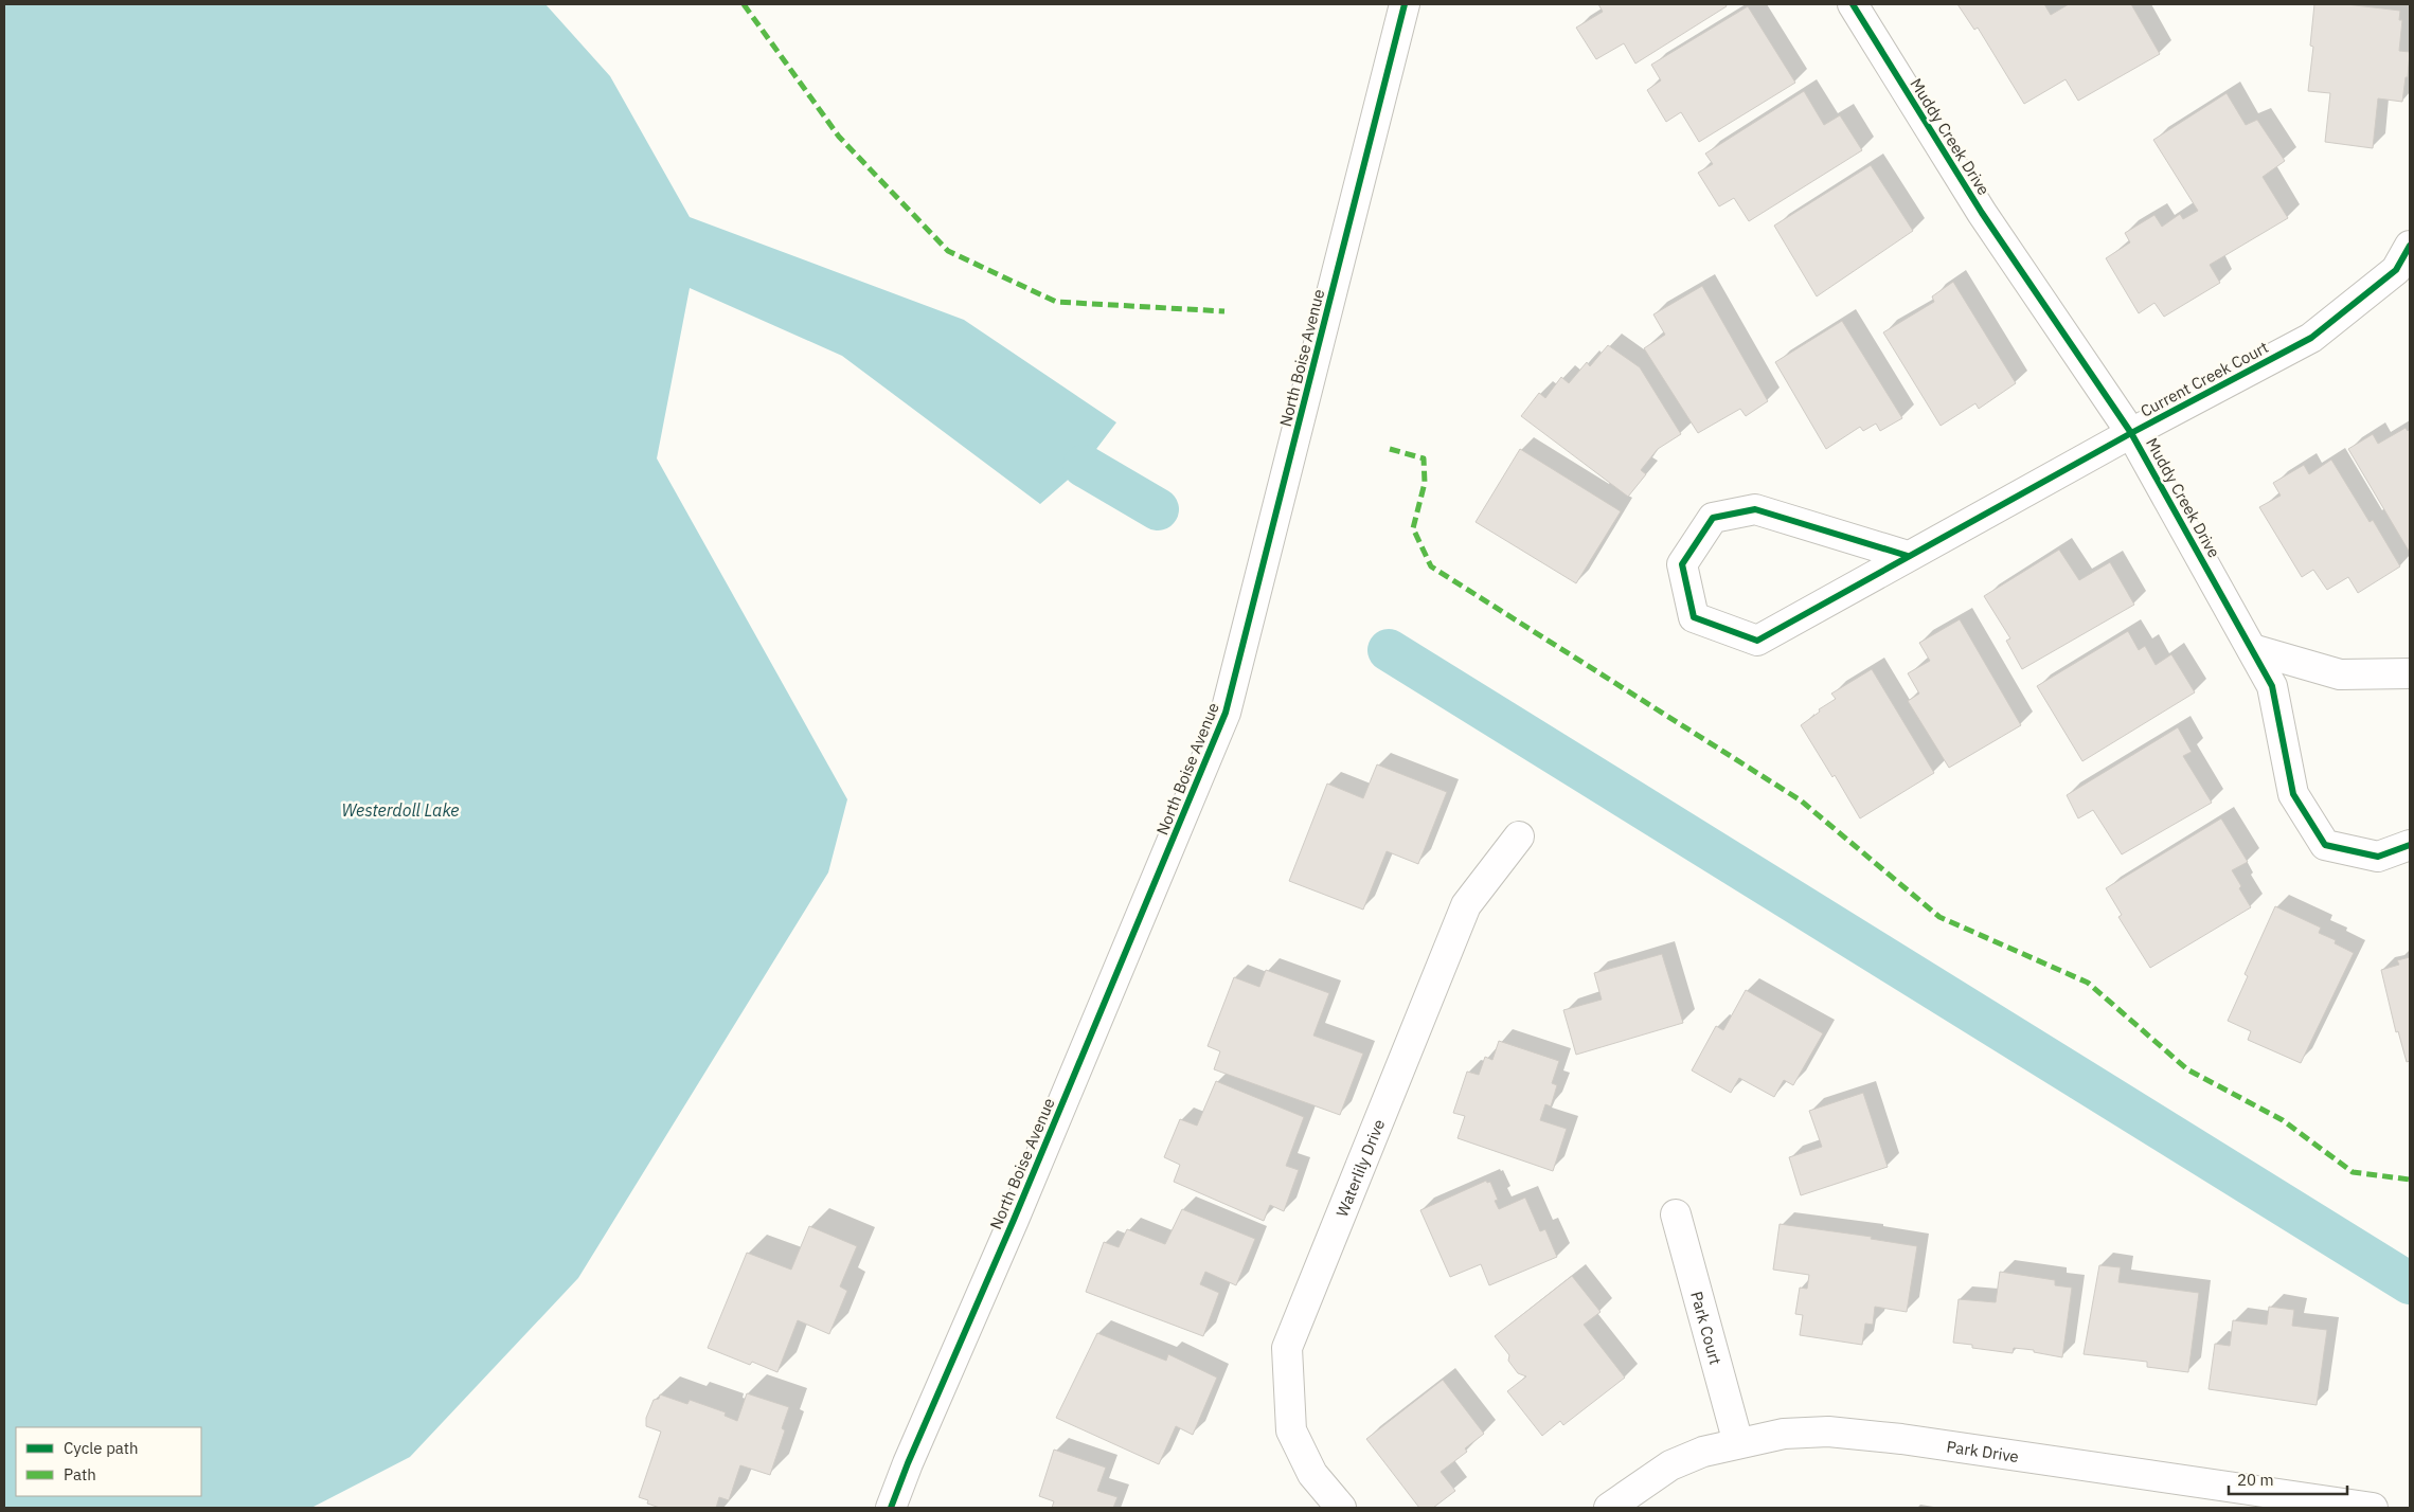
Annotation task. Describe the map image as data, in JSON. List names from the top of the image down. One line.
{"streets":{"street":["Muddy Creek Drive","North Boise Avenue","Current Creek Court","Waterlily Drive","Park Court","Park Drive"]},"crossings":[["Muddy Creek Drive","Current Creek Court"],["Park Court","Park Drive"]],"water":["Westerdoll Lake"],"legend":["Cycle path","Path"],"scale_bar":"20 m"}
